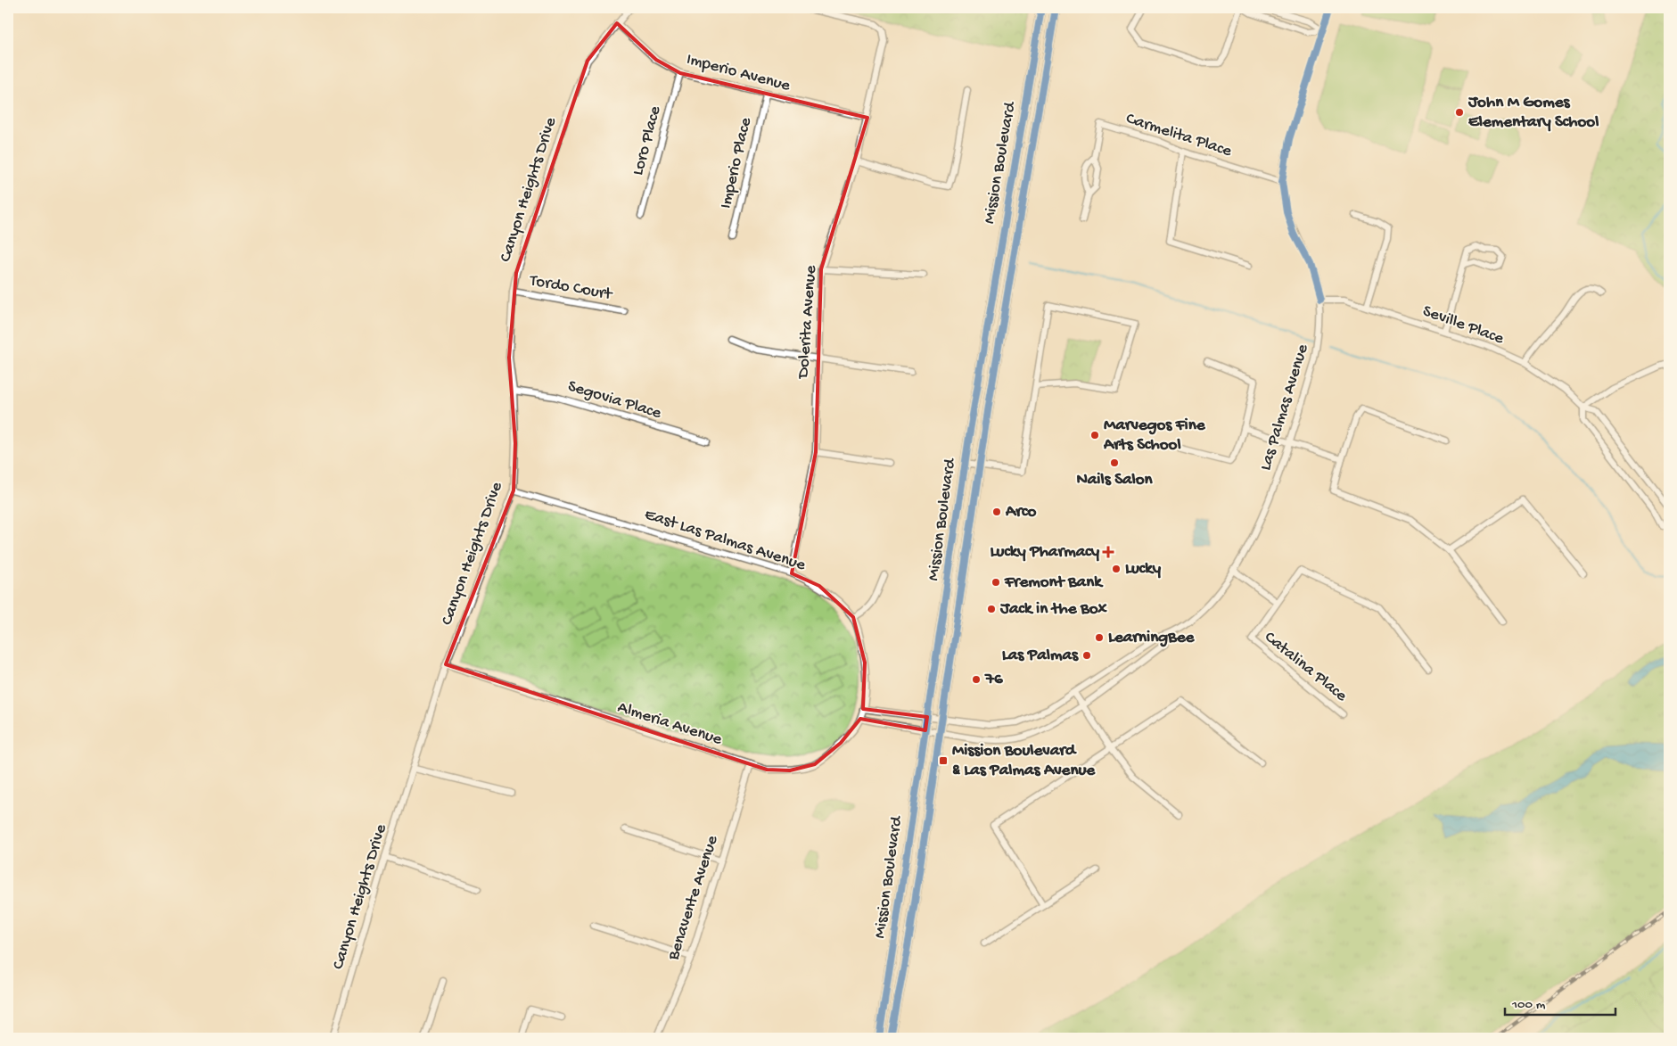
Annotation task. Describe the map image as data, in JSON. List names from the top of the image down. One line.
{"streets":{"main road":["Mission Boulevard"],"street":["Imperio Avenue","Carmelita Place","Loro Place","Imperio Place","Canyon Heights Drive","Tordo Court","Dolerita Avenue","Seville Place","Segovia Place","Las Palmas Avenue","East Las Palmas Avenue","Catalina Place","Almeria Avenue","Benavente Avenue"]},"crossings":[["Imperio Avenue","Loro Place"],["Imperio Avenue","Imperio Place"],["Imperio Avenue","Canyon Heights Drive"],["Imperio Avenue","Dolerita Avenue"],["Carmelita Place","Las Palmas Avenue"],["Mission Boulevard","Las Palmas Avenue"],["Canyon Heights Drive","Tordo Court"],["Canyon Heights Drive","Segovia Place"],["Canyon Heights Drive","East Las Palmas Avenue"],["Canyon Heights Drive","Almeria Avenue"],["Dolerita Avenue","East Las Palmas Avenue"],["Seville Place","Las Palmas Avenue"],["East Las Palmas Avenue","Almeria Avenue"],["Almeria Avenue","Benavente Avenue"]],"places":{"other":["John M Gomes Elementary School","Marvegos Fine Arts School","Nails Salon","Arco","Lucky","Fremont Bank","Jack in the Box","LearningBee","Las Palmas","76"],"health":["Lucky Pharmacy"],"transit":["Mission Boulevard & Las Palmas Avenue"]},"scale_bar":"100 m"}
